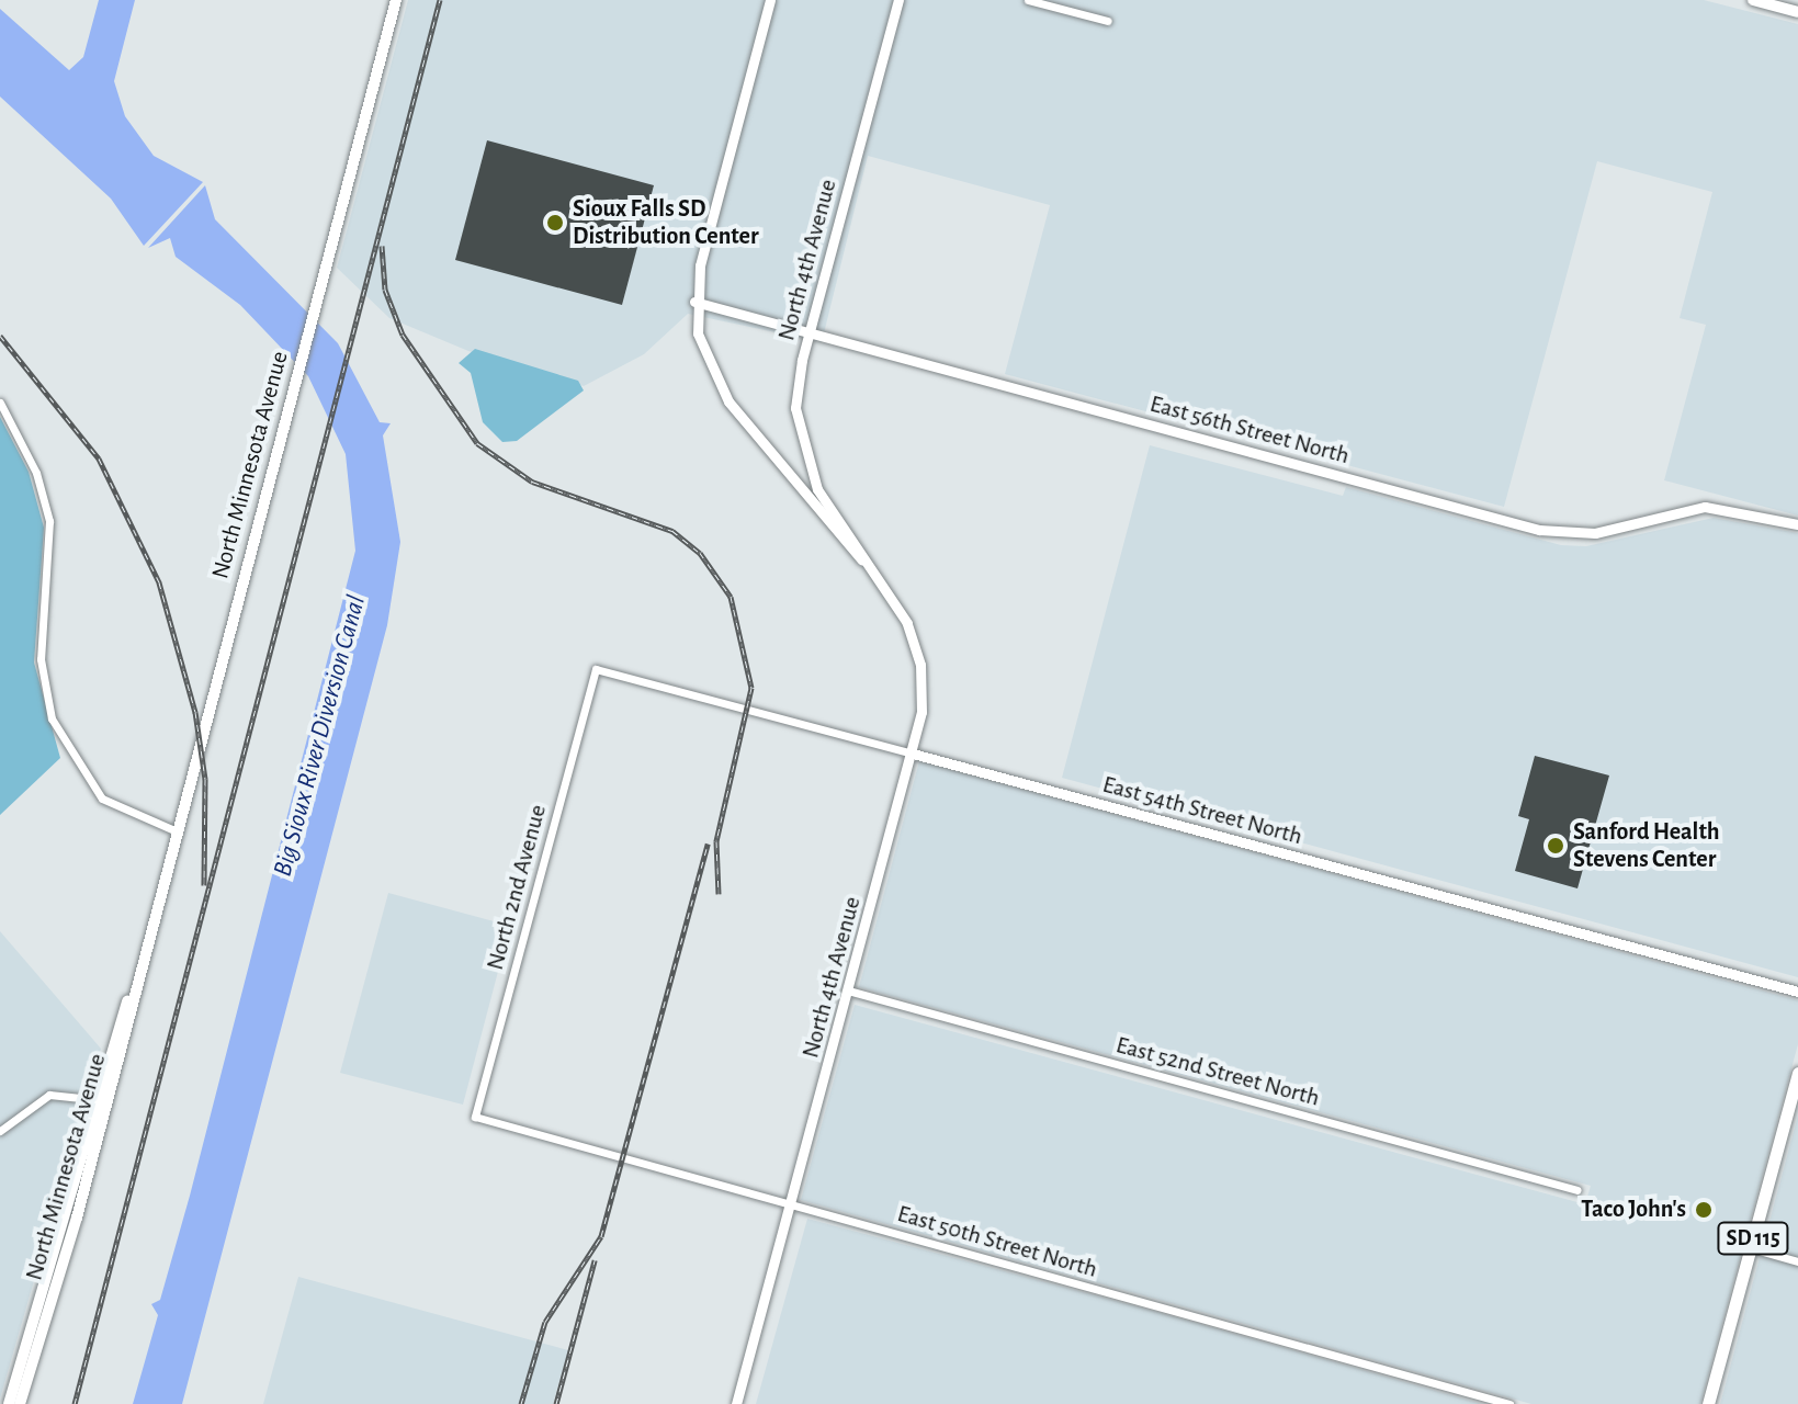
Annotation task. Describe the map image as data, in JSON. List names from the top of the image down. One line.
{"streets":{"main road":["North Minnesota Avenue","SD 115"],"street":["North 4th Avenue","East 56th Street North","East 54th Street North","North 2nd Avenue","East 52nd Street North","East 50th Street North"]},"crossings":[["North 4th Avenue","East 56th Street North"],["North 4th Avenue","East 54th Street North"],["North 4th Avenue","East 52nd Street North"],["North 4th Avenue","East 50th Street North"],["East 54th Street North","North 2nd Avenue"],["North 2nd Avenue","East 50th Street North"]],"water":["Big Sioux River Diversion Canal"],"places":["Sioux Falls SD Distribution Center","Sanford Health Stevens Center","Taco John's"]}
